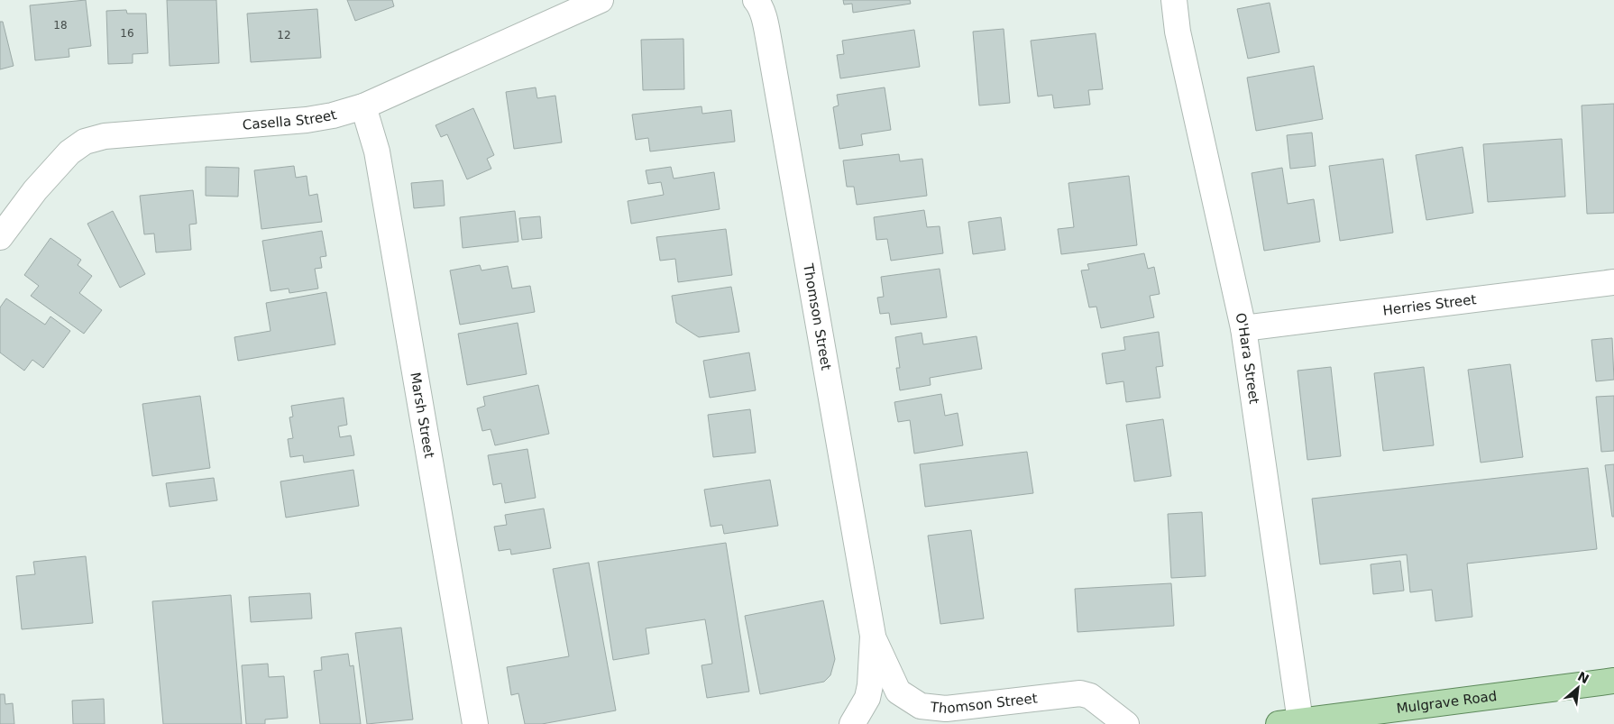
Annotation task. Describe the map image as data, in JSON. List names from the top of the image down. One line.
{"streets":{"main road":["Mulgrave Road"],"street":["Casella Street","Herries Street","Thomson Street","O'Hara Street","Marsh Street"]},"crossings":[["Casella Street","Marsh Street"],["Herries Street","O'Hara Street"],["O'Hara Street","Mulgrave Road"]],"house_numbers":["18","16","12"],"north":"top right"}
